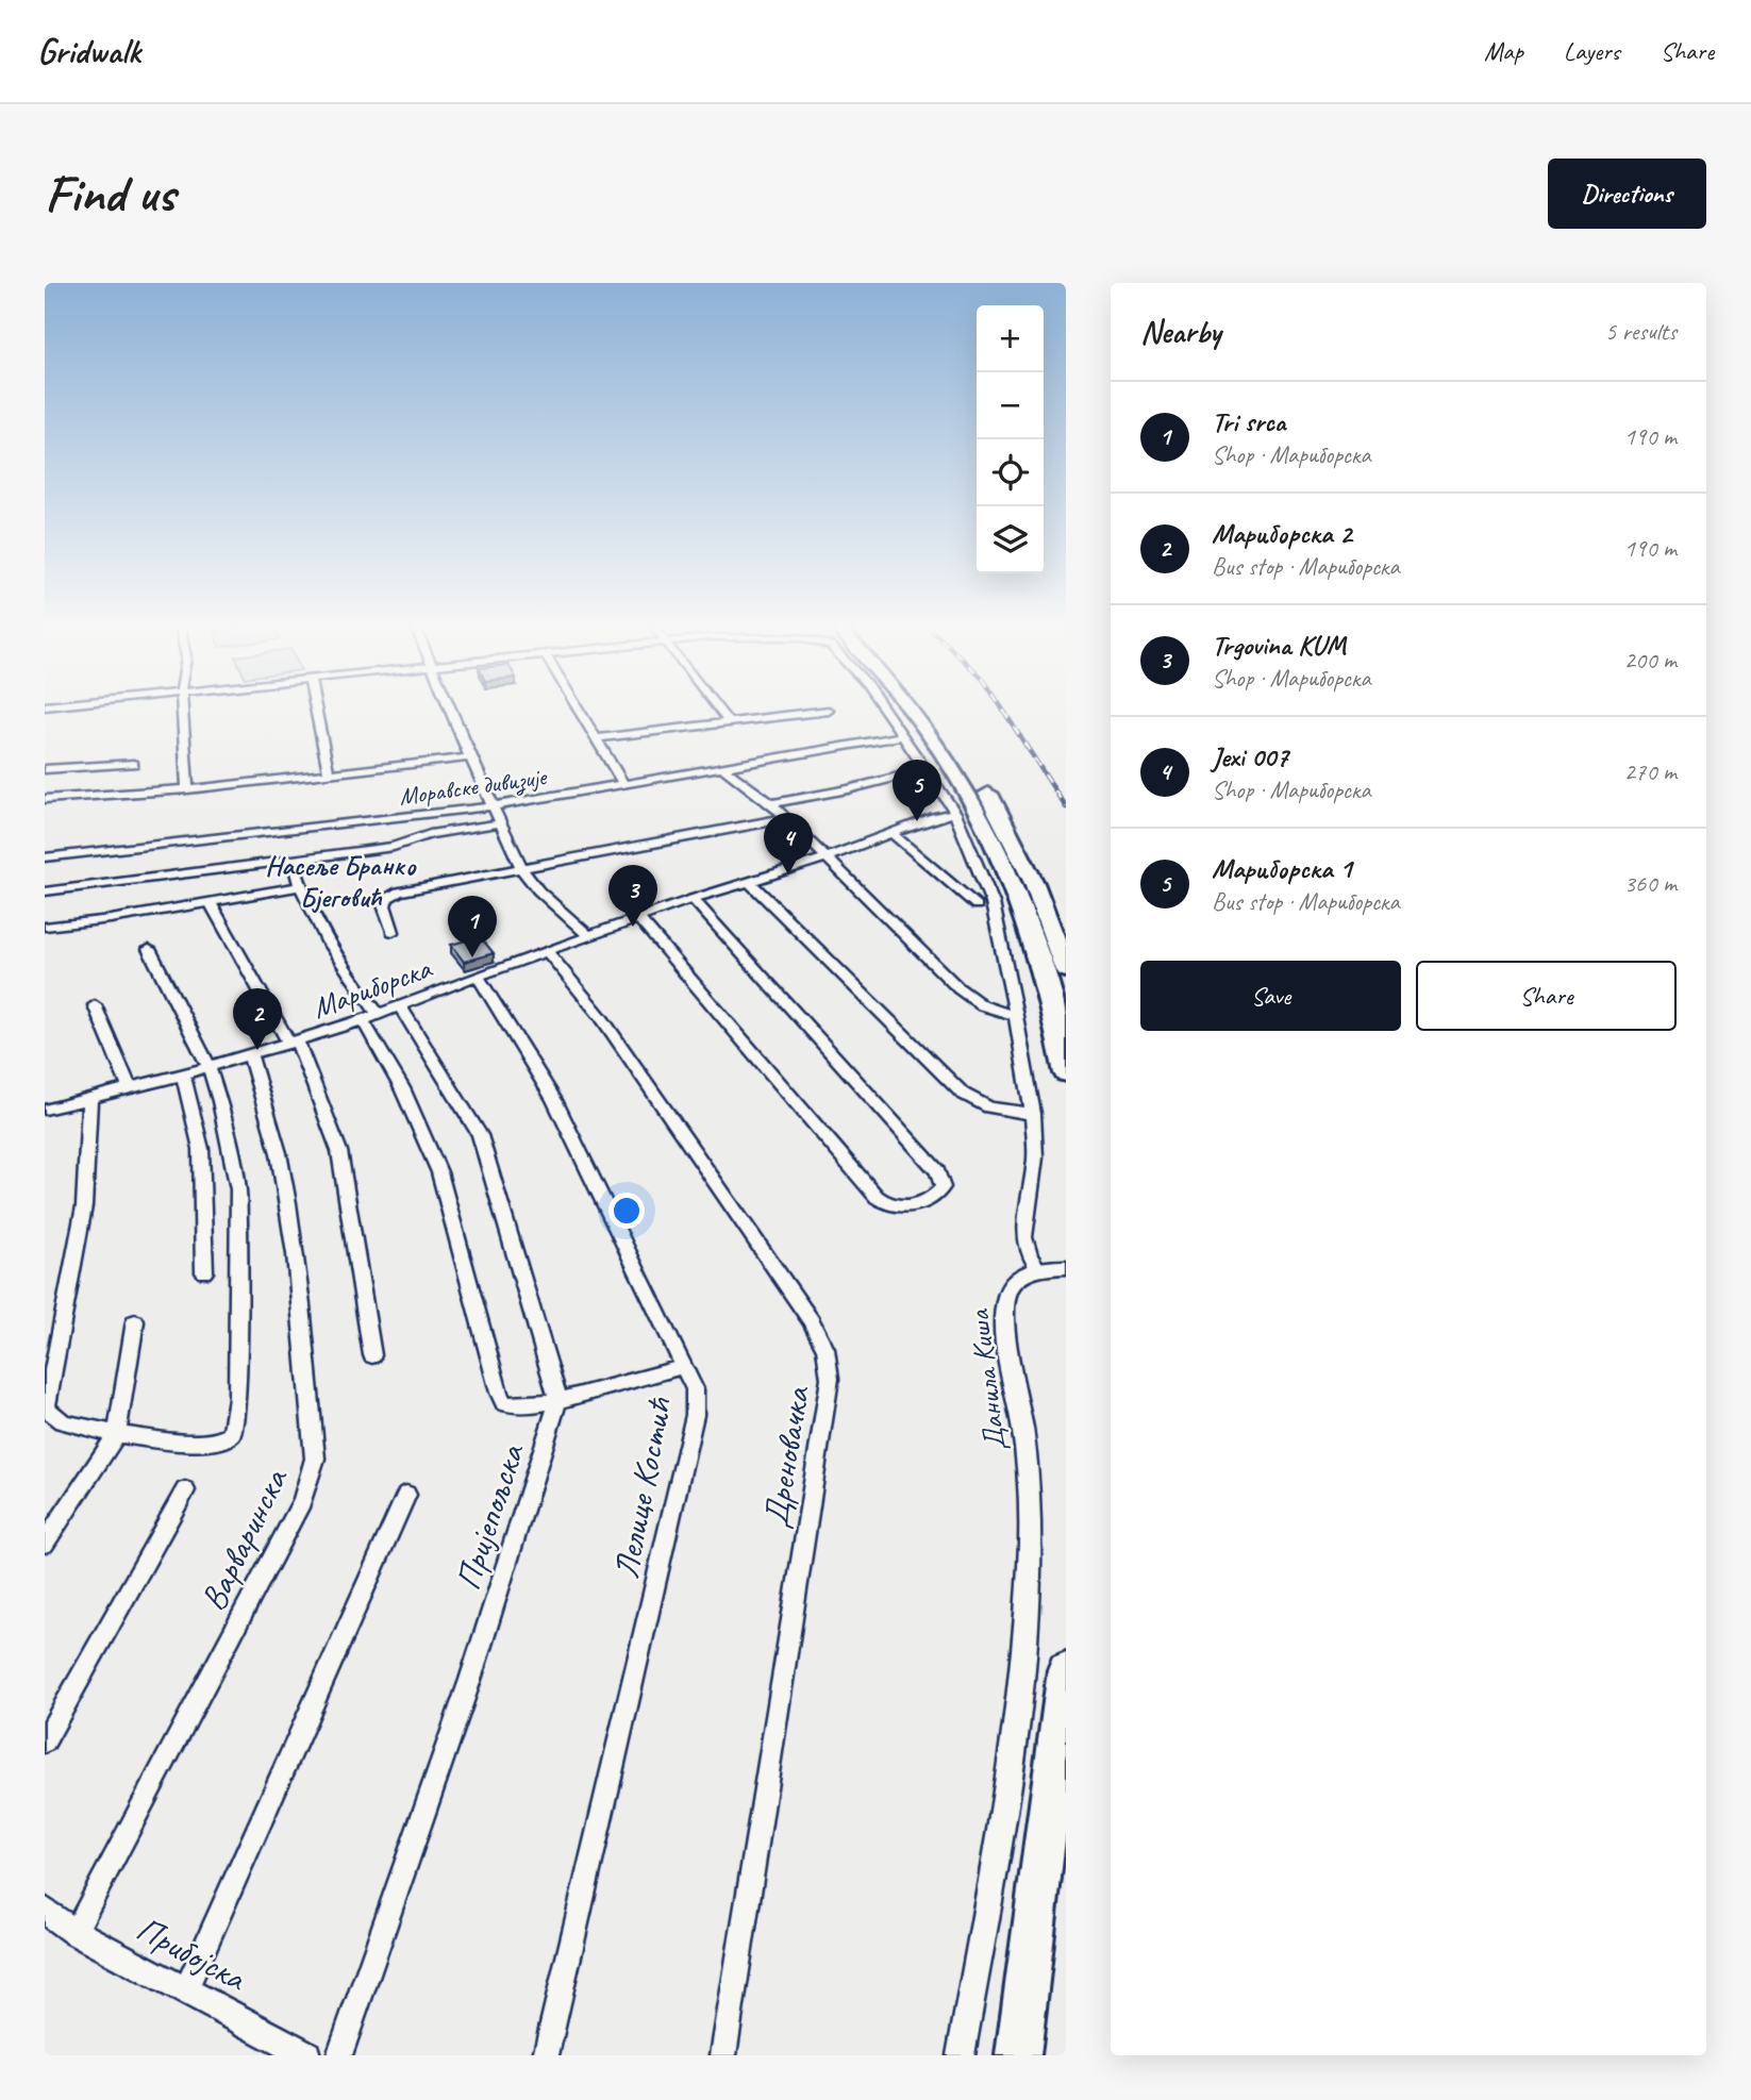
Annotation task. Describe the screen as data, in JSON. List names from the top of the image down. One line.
{"streets":{"street":["Моравске дивизије","Мариборска","Данила Киша","Дреновачка","Лелице Костић","Пријепољска","Варваринска","Прибојска"]},"crossings":[["Мариборска","Дреновачка"],["Мариборска","Лелице Костић"],["Мариборска","Варваринска"],["Варваринска","Прибојска"]],"districts":["Насеље Бранко Бјеговић"],"page":{"header":"Gridwalk","nav":["Map","Layers","Share"],"buttons":["Directions",["Save","Share"]],"title":"Find us","heading":["Nearby","5 results"],"map_buttons":["+","−"],"list":[{"mark":"1","name":"Tri srca","note":"Shop · Мариборска","value":"190 m"},{"mark":"2","name":"Мариборска 2","note":"Bus stop · Мариборска","value":"190 m"},{"mark":"3","name":"Trgovina KUM","note":"Shop · Мариборска","value":"200 m"},{"mark":"4","name":"Jexi 007","note":"Shop · Мариборска","value":"270 m"},{"mark":"5","name":"Мариборска 1","note":"Bus stop · Мариборска","value":"360 m"}],"pins":["5","4","3","1","2"]}}
